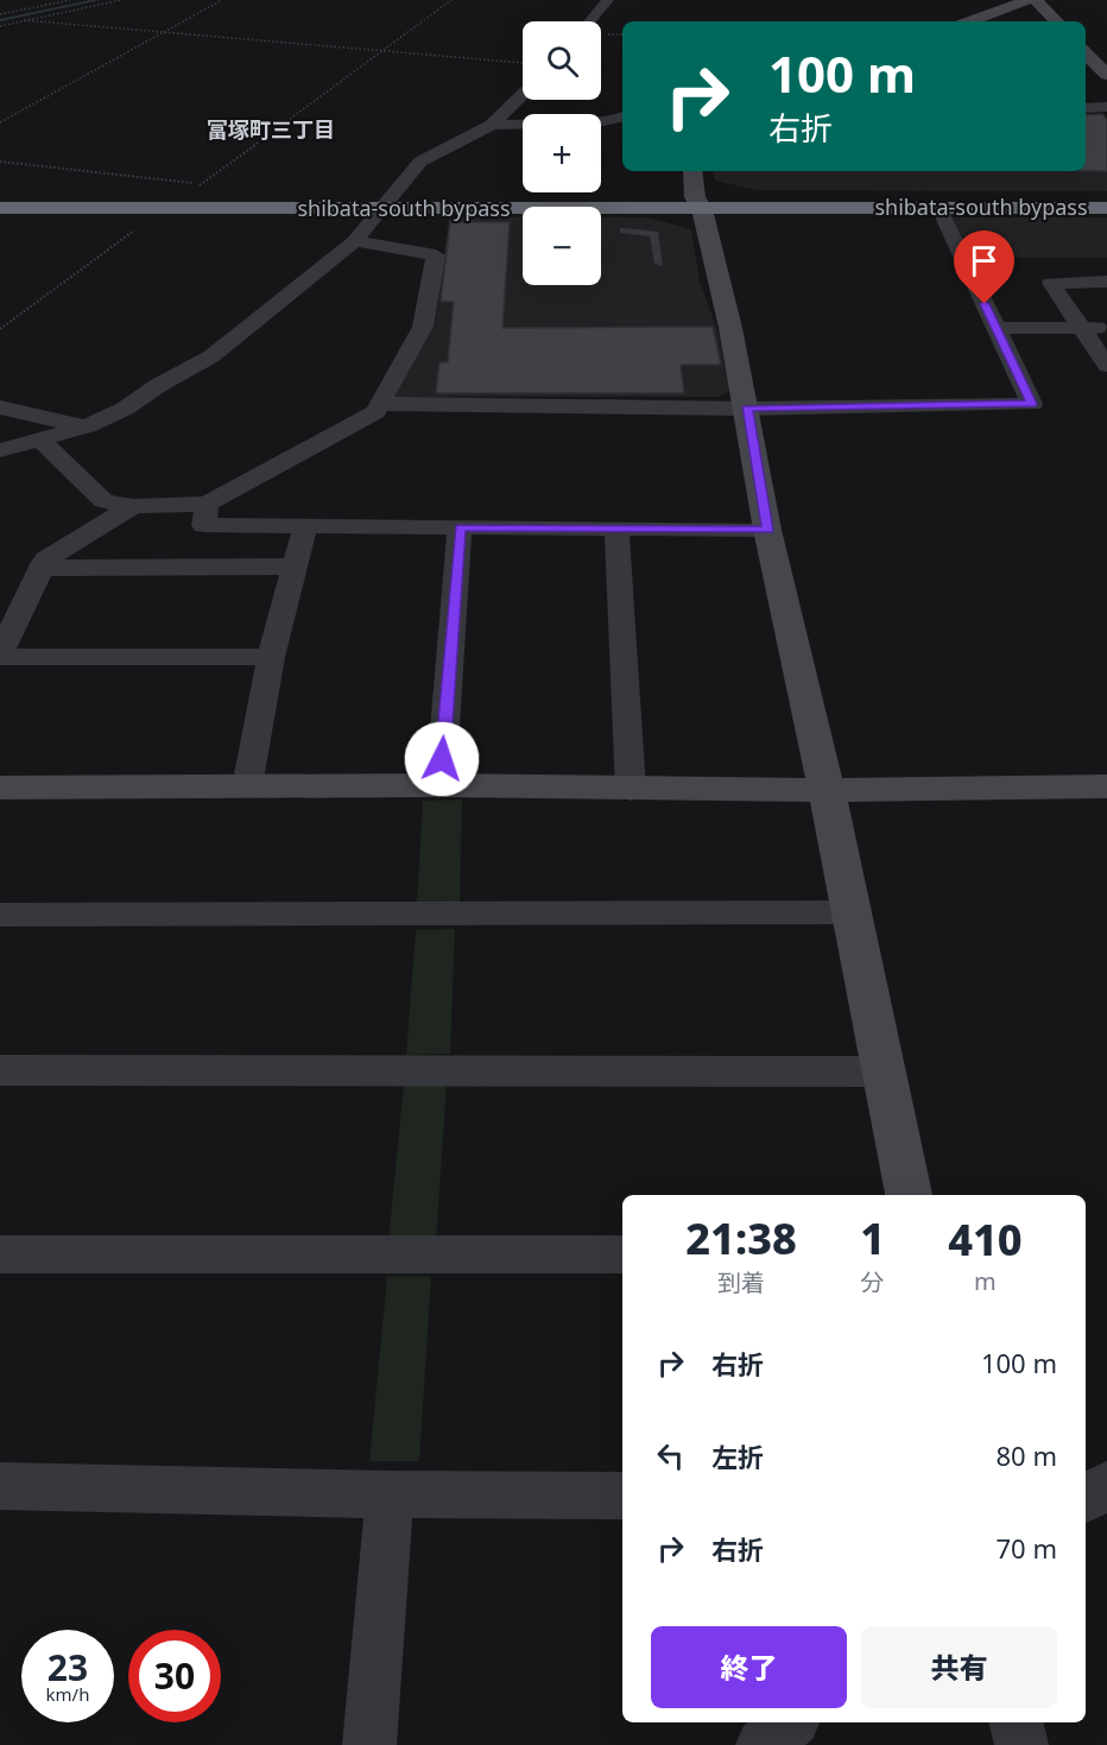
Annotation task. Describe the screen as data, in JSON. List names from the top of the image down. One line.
{"streets":{"highway":["shibata-south bypass"]},"districts":["富塚町三丁目"],"page":{"map_buttons":["+","−"],"turn":["100 m","右折"],"eta":["21:38","到着","1","分","410","m"],"list":[{"name":"右折","value":"100 m"},{"name":"左折","value":"80 m"},{"name":"右折","value":"70 m"}],"buttons":["終了","共有"],"speed":"23 km/h","limit":"30"}}
